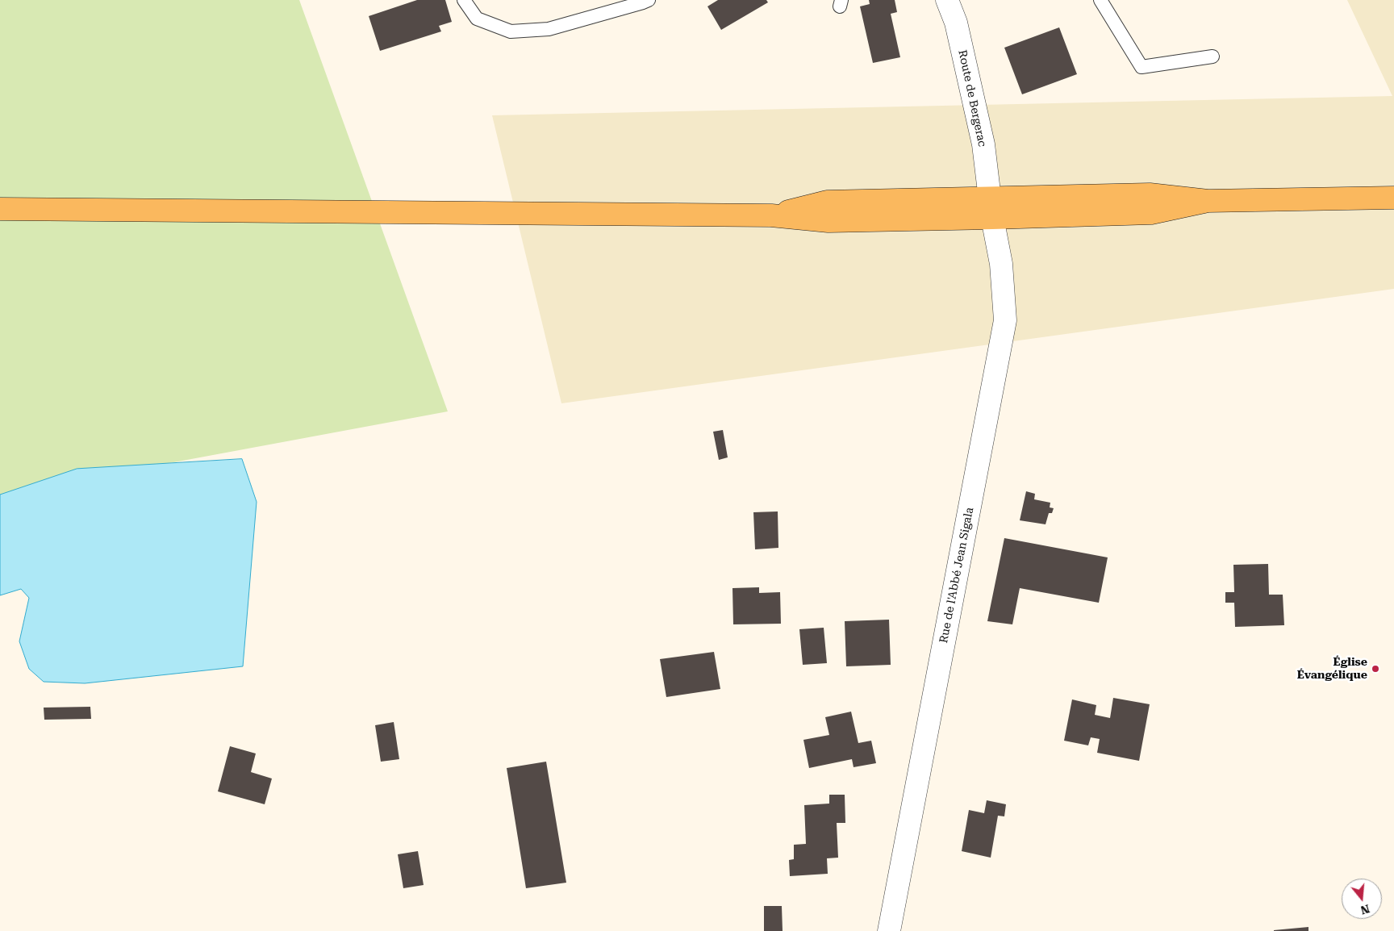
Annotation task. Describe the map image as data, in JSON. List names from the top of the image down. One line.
{"streets":{"street":["Route de Bergerac","Rue de l'Abbé Jean Sigala"]},"crossings":[["Route de Bergerac","Rue de l'Abbé Jean Sigala"]],"places":["Église Évangélique"],"north":"bottom"}
